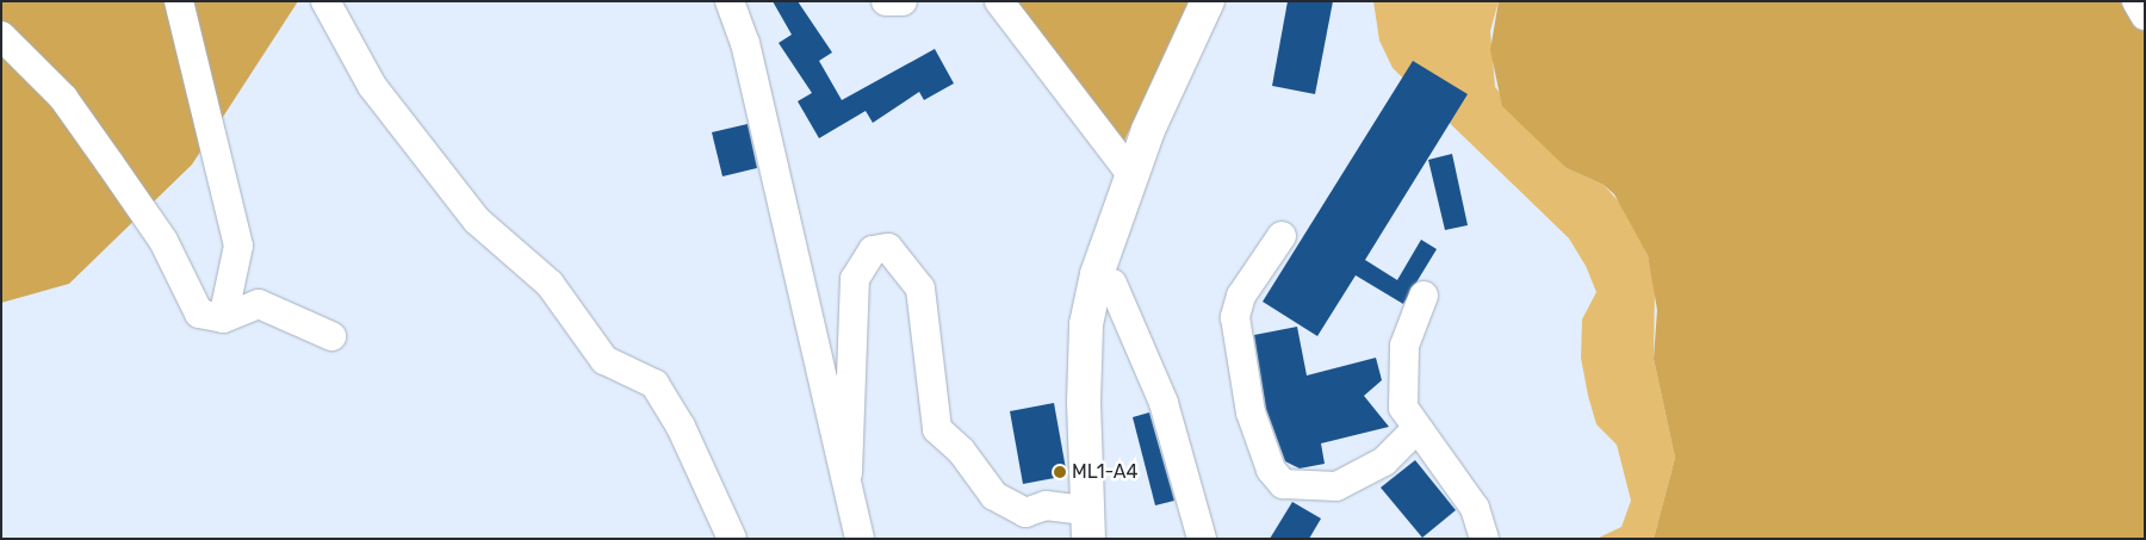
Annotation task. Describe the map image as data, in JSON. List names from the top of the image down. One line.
{"places":["ML1-A4"]}
